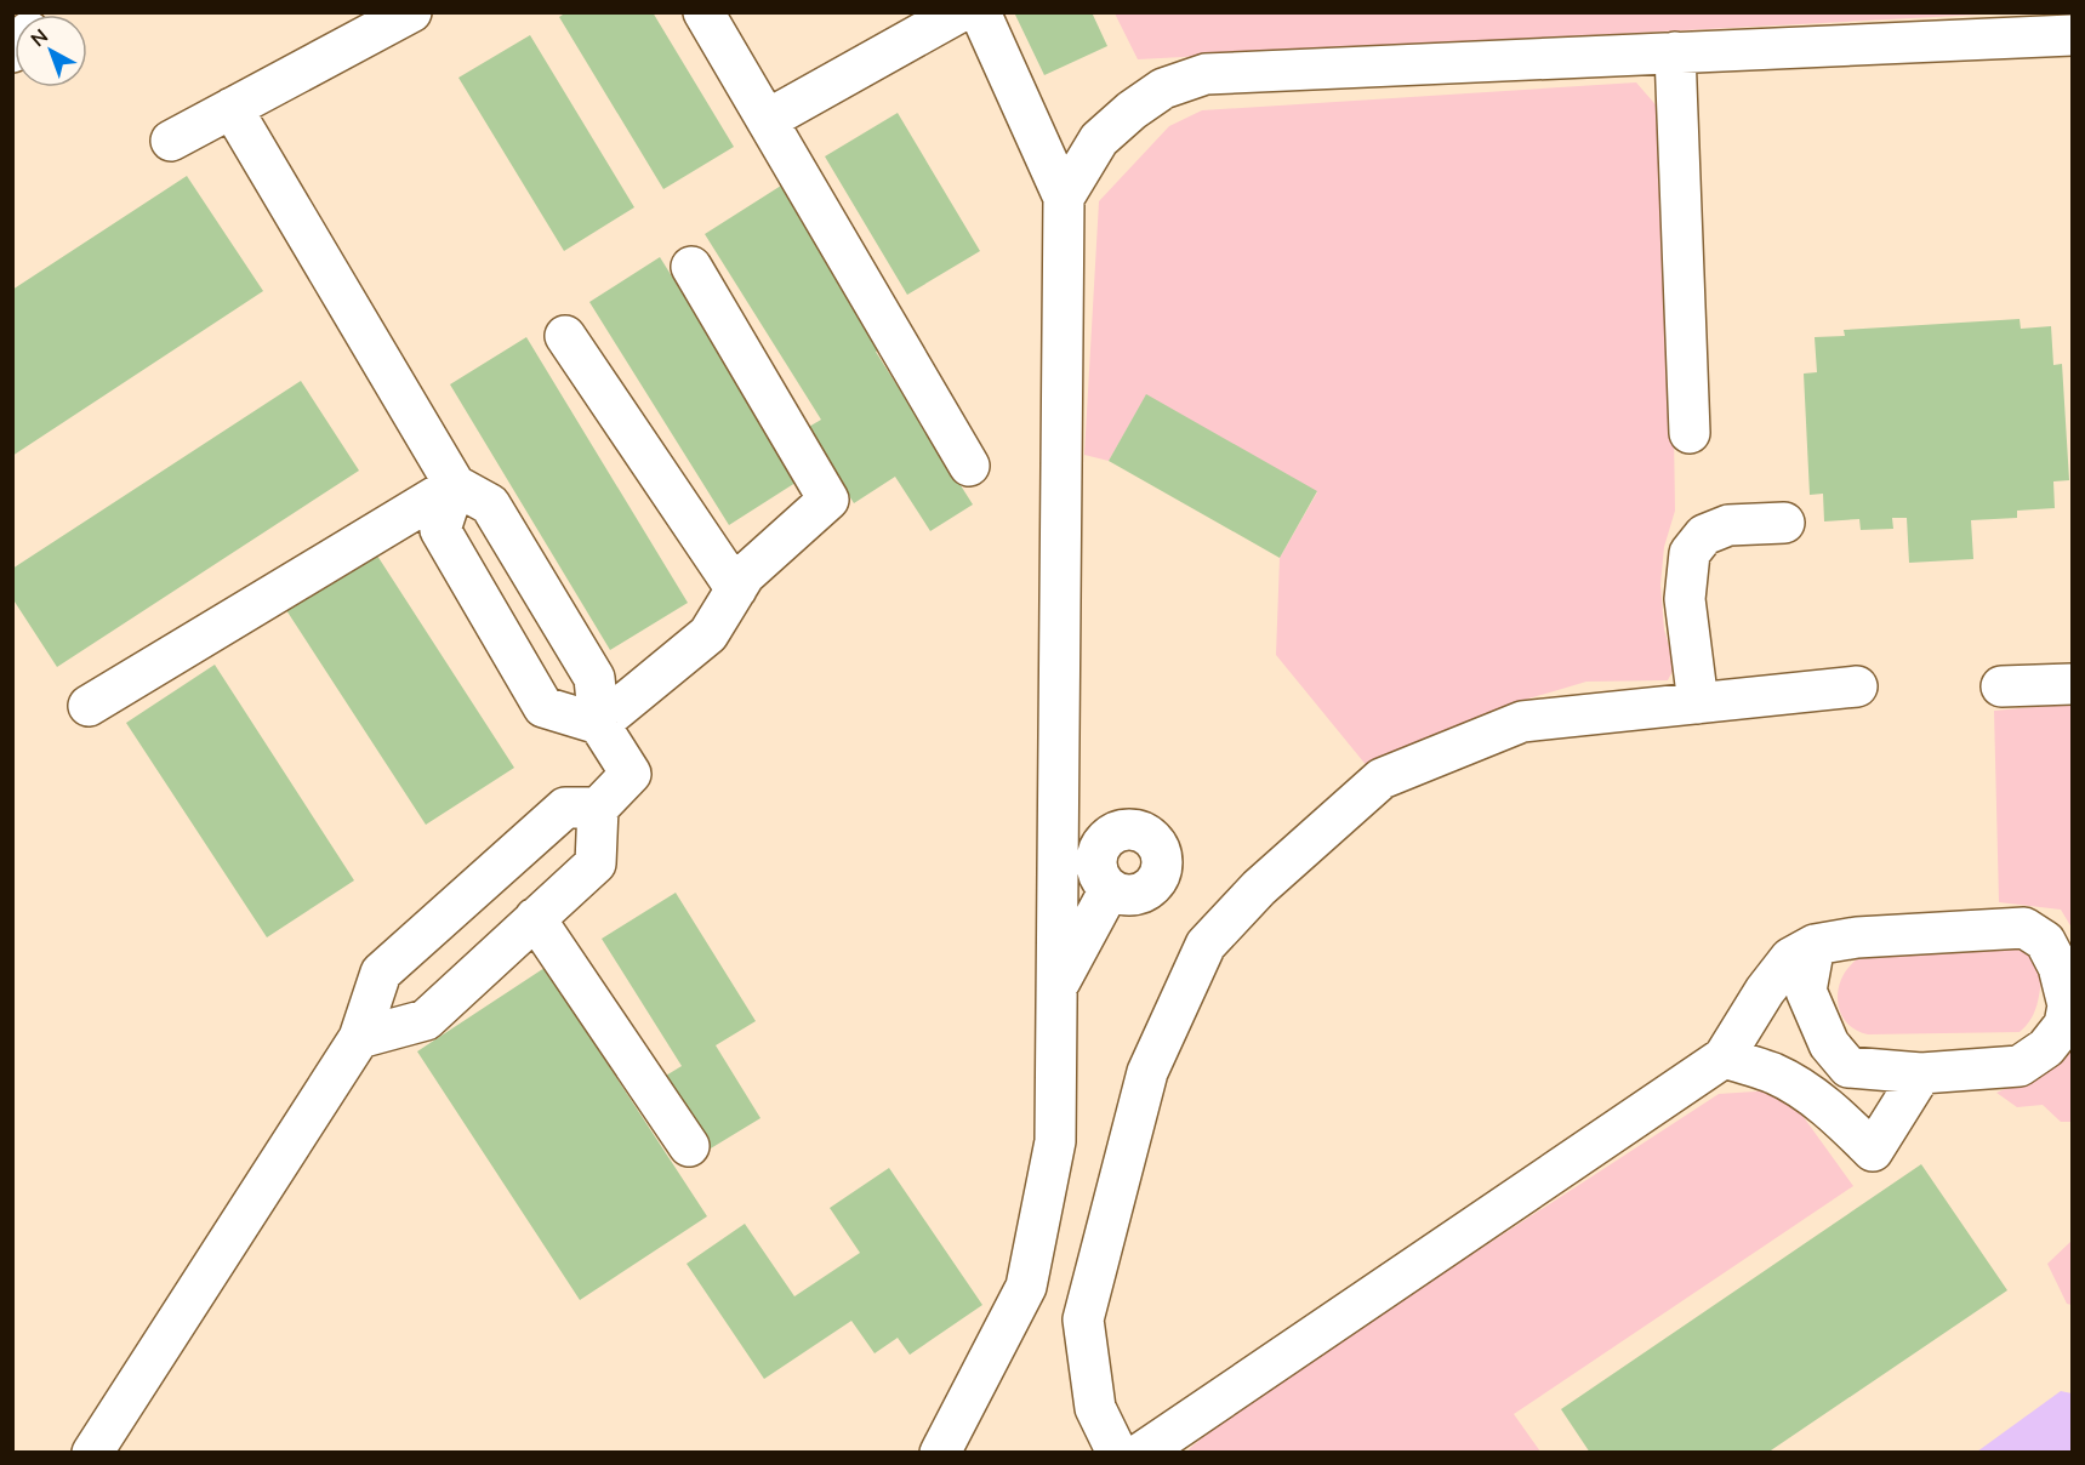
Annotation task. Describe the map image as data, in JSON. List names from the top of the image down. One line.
{"north":"top left"}
